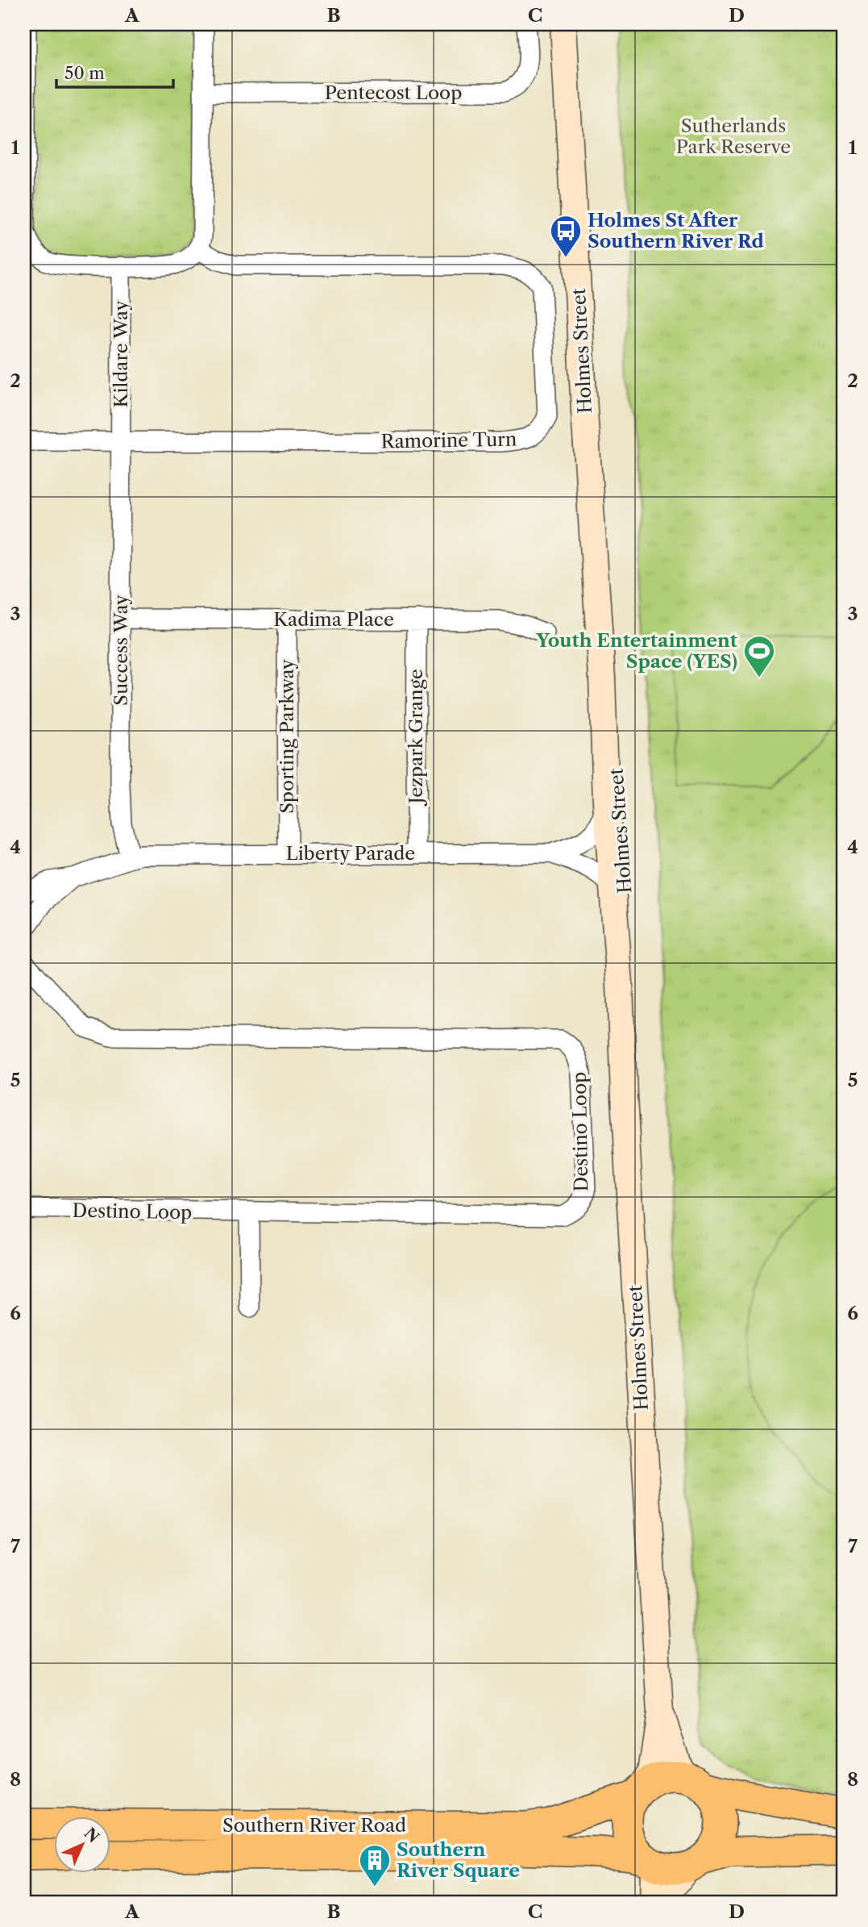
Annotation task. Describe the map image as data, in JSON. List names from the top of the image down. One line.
{"streets":{"main road":["Holmes Street","Southern River Road"],"street":["Pentecost Loop","Kildare Way","Ramorine Turn","Kadima Place","Success Way","Sporting Parkway","Jezpark Grange","Liberty Parade","Destino Loop"]},"crossings":[["Holmes Street","Liberty Parade"],["Holmes Street","Southern River Road"],["Kildare Way","Ramorine Turn"],["Kildare Way","Success Way"],["Ramorine Turn","Success Way"],["Kadima Place","Success Way"],["Kadima Place","Sporting Parkway"],["Kadima Place","Jezpark Grange"],["Success Way","Liberty Parade"],["Sporting Parkway","Liberty Parade"],["Jezpark Grange","Liberty Parade"]],"parks":["Sutherlands Park Reserve"],"places":{"bus stop":["Holmes St After Southern River Rd"],"sports":["Youth Entertainment Space (YES)"],"building":["Southern River Square"]},"scale_bar":"50 m","north":"top right","grid":{"columns":["A","B","C","D"],"rows":["1","2","3","4","5","6","7","8"]}}
